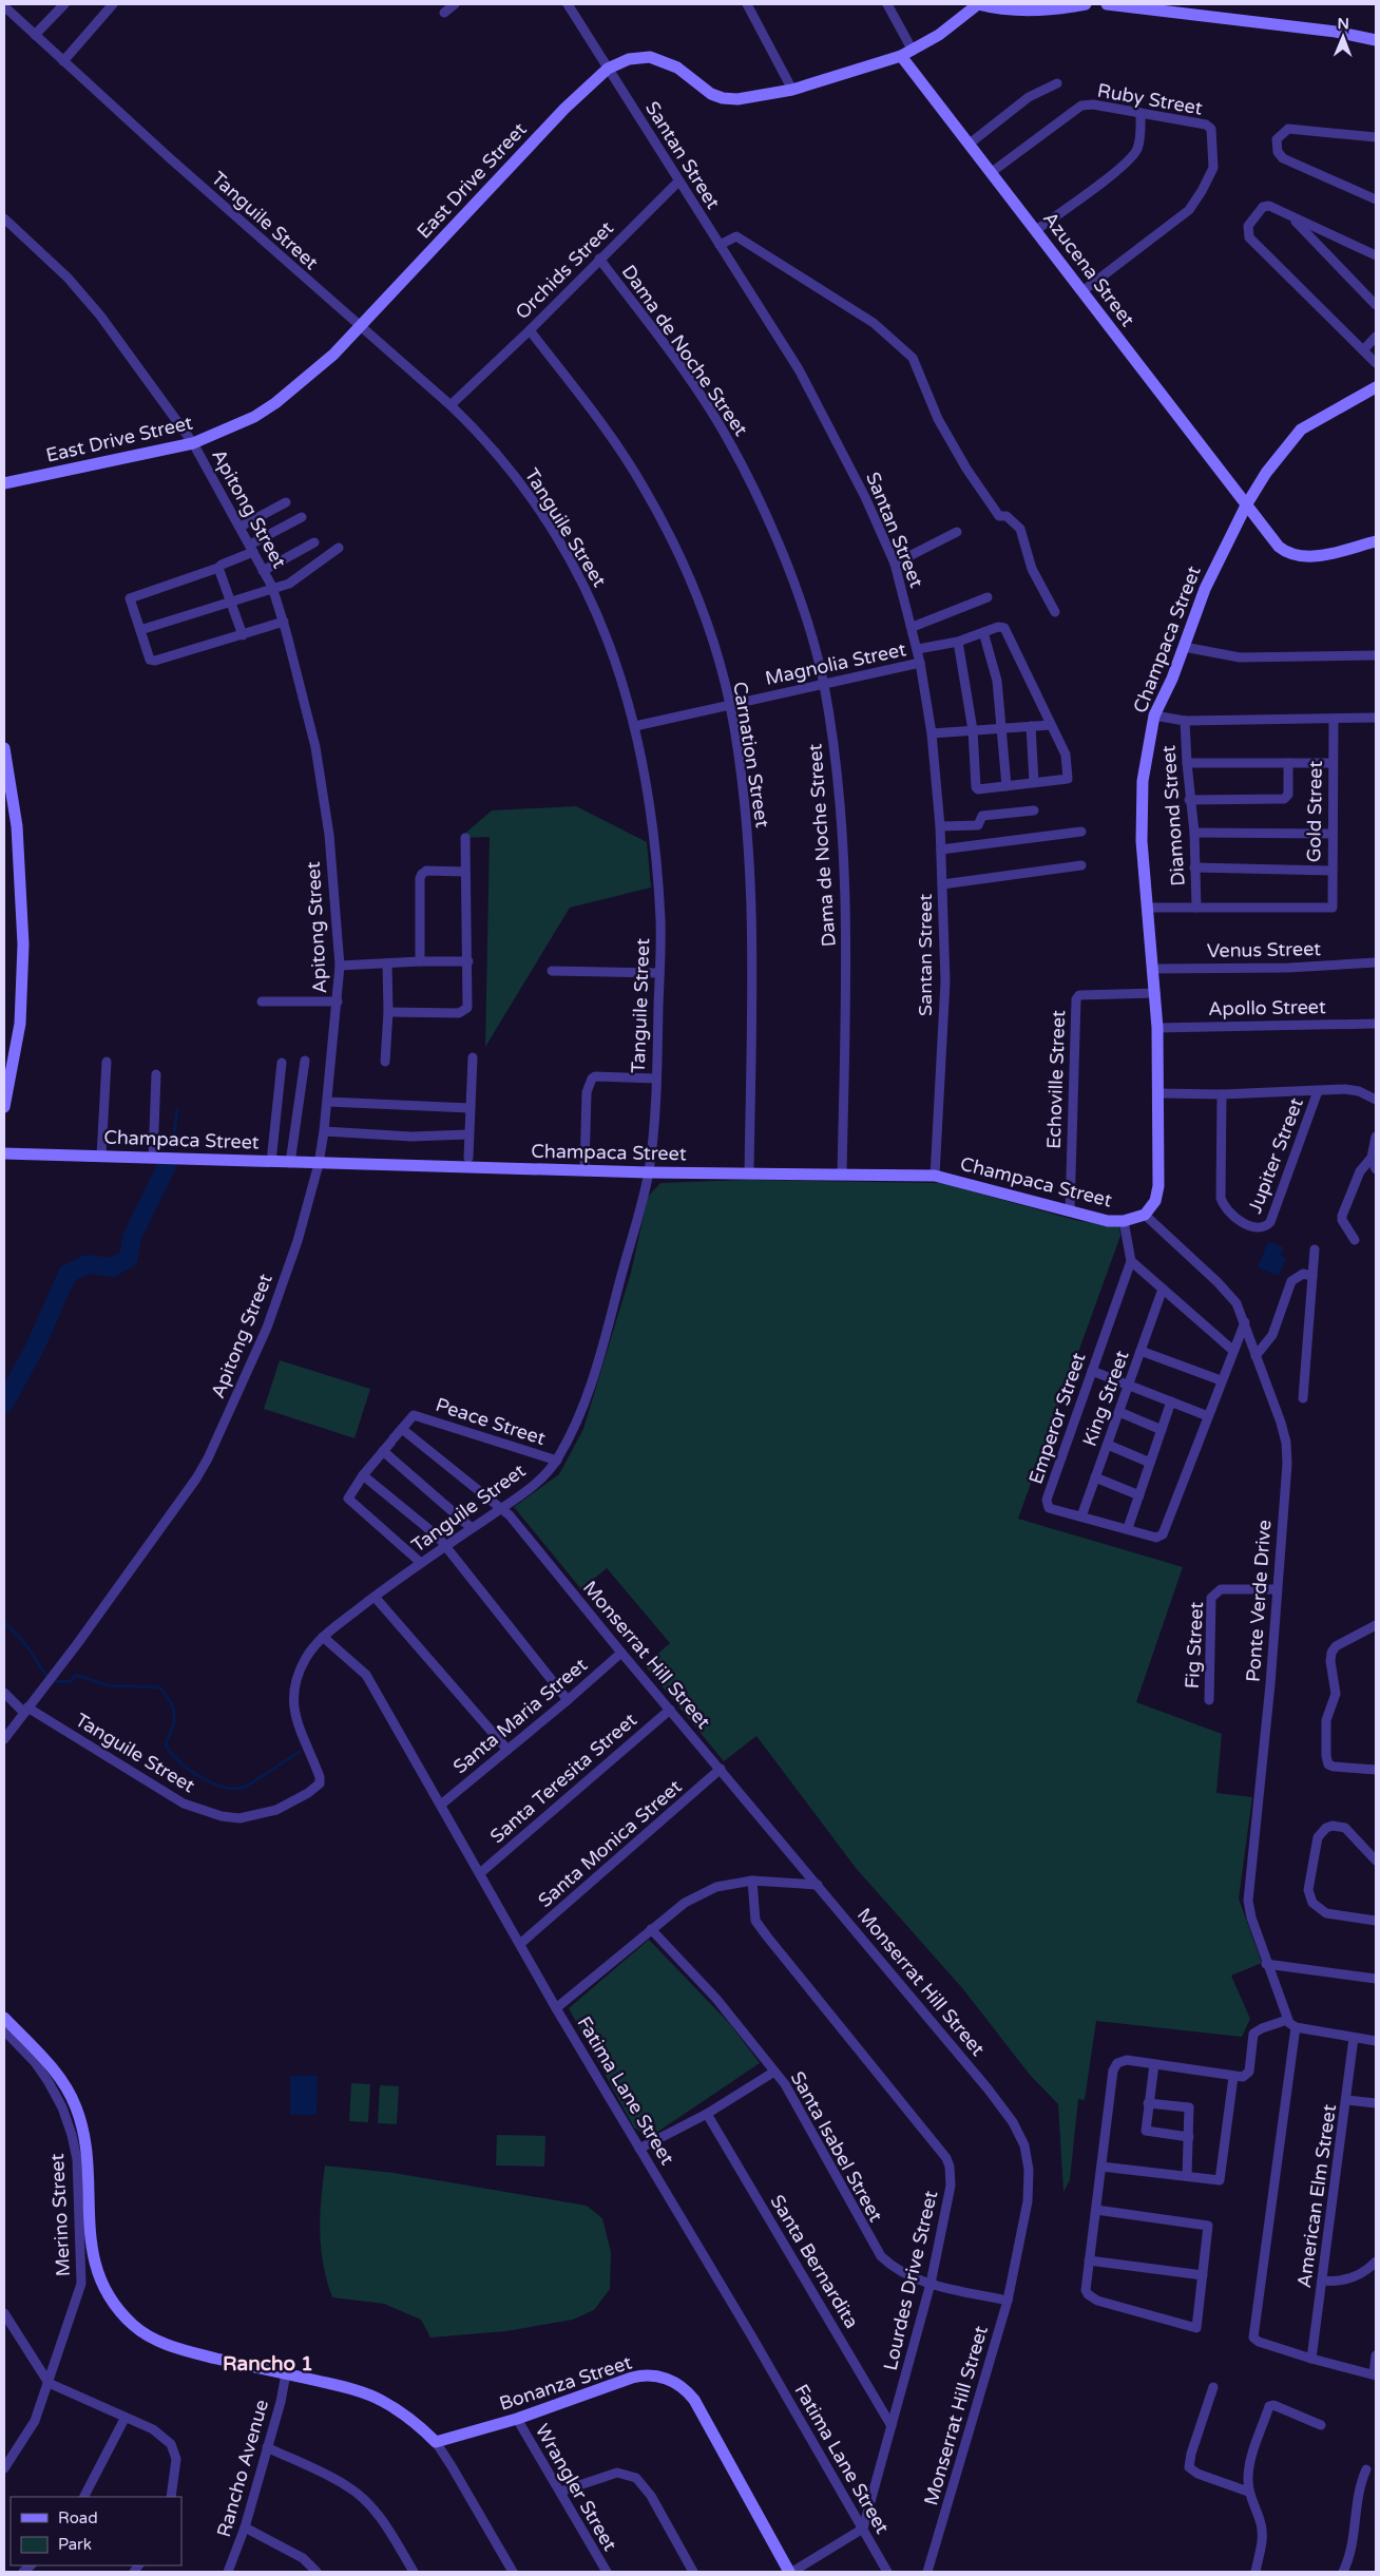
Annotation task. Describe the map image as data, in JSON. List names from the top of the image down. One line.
{"streets":{"street":["Ruby Street","Santan Street","East Drive Street","Tanguile Street","Azucena Street","Orchids Street","Dama de Noche Street","Apitong Street","Champaca Street","Magnolia Street","Carnation Street","Gold Street","Diamond Street","Venus Street","Apollo Street","Echoville Street","Jupiter Street","King Street","Emperor Street","Peace Street","Ponte Verde Drive","Fig Street","Monserrat Hill Street","Santa Maria Street","Santa Teresita Street","Santa Monica Street","Fatima Lane Street","Santa Isabel Street","American Elm Street","Merino Street","Santa Bernardita","Lourdes Drive Street","Bonanza Street","Rancho Avenue","Wrangler Street"]},"crossings":[["Ruby Street","Azucena Street"],["Santan Street","East Drive Street"],["Santan Street","Orchids Street"],["Santan Street","Champaca Street"],["Santan Street","Magnolia Street"],["East Drive Street","Tanguile Street"],["East Drive Street","Azucena Street"],["East Drive Street","Apitong Street"],["Tanguile Street","Orchids Street"],["Tanguile Street","Apitong Street"],["Tanguile Street","Champaca Street"],["Tanguile Street","Magnolia Street"],["Tanguile Street","Peace Street"],["Tanguile Street","Monserrat Hill Street"],["Tanguile Street","Fatima Lane Street"],["Azucena Street","Champaca Street"],["Orchids Street","Dama de Noche Street"],["Orchids Street","Carnation Street"],["Dama de Noche Street","Champaca Street"],["Dama de Noche Street","Magnolia Street"],["Apitong Street","Champaca Street"],["Champaca Street","Carnation Street"],["Champaca Street","Venus Street"],["Champaca Street","Apollo Street"],["Champaca Street","Echoville Street"],["Champaca Street","Emperor Street"],["Champaca Street","Ponte Verde Drive"],["Magnolia Street","Carnation Street"],["Gold Street","Diamond Street"],["King Street","Emperor Street"],["Emperor Street","Ponte Verde Drive"],["Peace Street","Monserrat Hill Street"],["Ponte Verde Drive","Fig Street"],["Monserrat Hill Street","Santa Maria Street"],["Monserrat Hill Street","Santa Teresita Street"],["Monserrat Hill Street","Santa Monica Street"],["Monserrat Hill Street","Santa Isabel Street"],["Santa Maria Street","Fatima Lane Street"],["Santa Teresita Street","Fatima Lane Street"],["Santa Monica Street","Fatima Lane Street"],["Fatima Lane Street","Lourdes Drive Street"],["Santa Isabel Street","Lourdes Drive Street"],["Santa Bernardita","Lourdes Drive Street"],["Bonanza Street","Wrangler Street"]],"districts":["Rancho 1"],"legend":["Road","Park"],"north":"top"}
